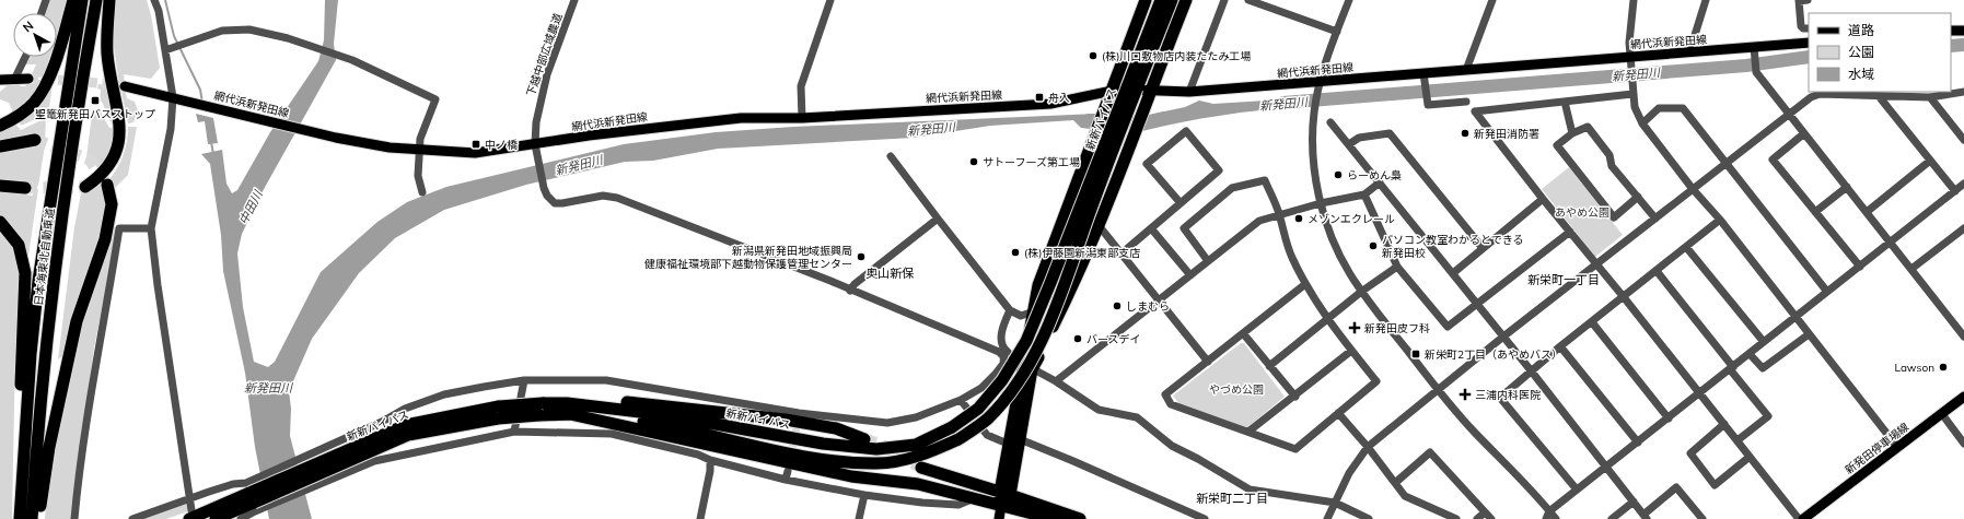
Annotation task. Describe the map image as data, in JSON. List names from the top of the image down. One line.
{"streets":{"highway":["新新バイパス","日本海東北自動車道"],"main road":["網代浜新発田線","新発田停車場線"],"street":["下越中部広域農道"]},"crossings":[["網代浜新発田線","下越中部広域農道"]],"districts":["奥山新保","新栄町一丁目","新栄町二丁目"],"water":["新発田川","中田川"],"parks":["あやめ公園","やづめ公園"],"places":{"other":["(株)川口敷物店内装たたみ工場","新発田消防署","サトーフーズ第工場","らーめん梟","メゾンエクレール","パソコン教室わかるとできる 新発田校","(株)伊藤園新潟東部支店","新潟県新発田地域振興局 健康福祉環境部下越動物保護管理センター","しまむら","バースデイ","Lawson"],"transit":["舟入","聖篭新発田バスストップ","中ノ橋","新栄町2丁目（あやめバス）"],"health":["新発田皮フ科","三浦内科医院"]},"legend":["道路","公園","水域"],"north":"top left"}
